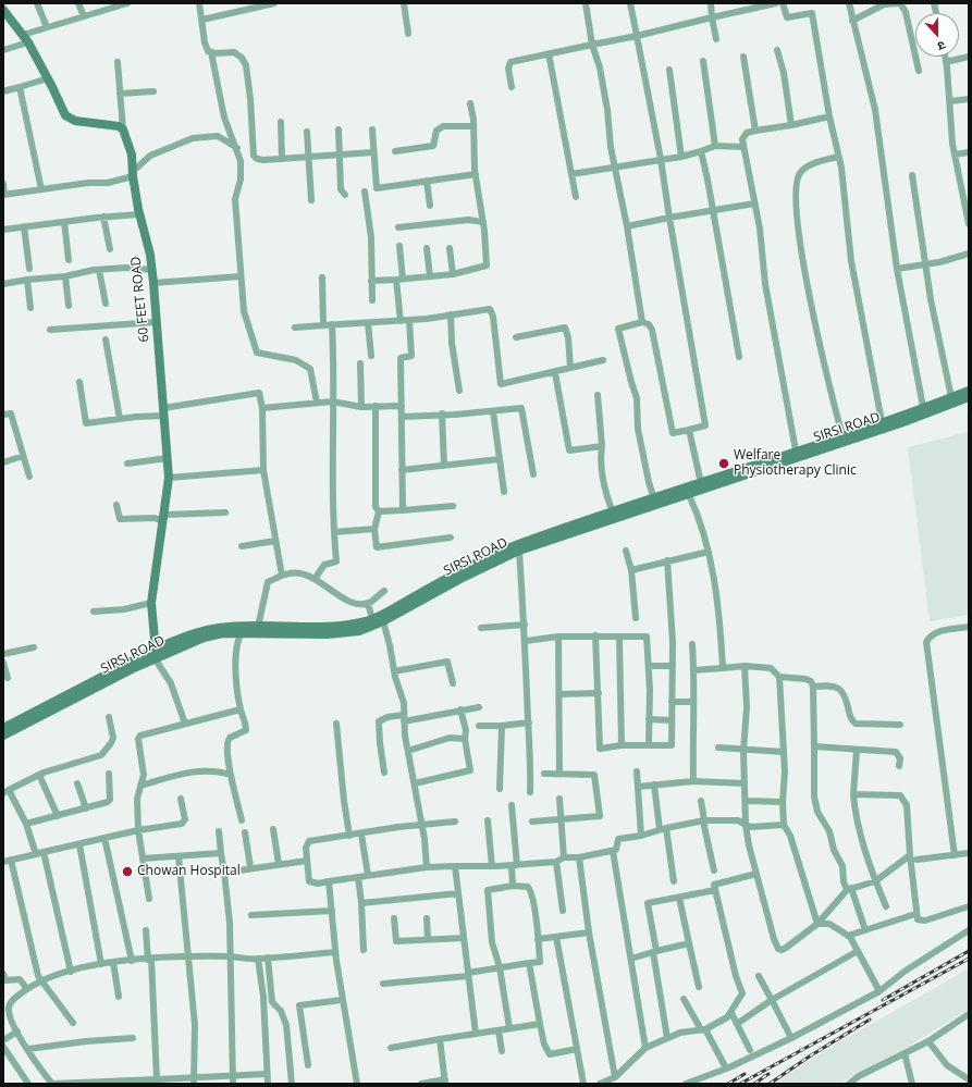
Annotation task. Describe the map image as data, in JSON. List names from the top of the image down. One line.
{"streets":{"main road":["60 FEET ROAD","SIRSI ROAD"]},"crossings":[["60 FEET ROAD","SIRSI ROAD"]],"places":["Welfare Physiotherapy Clinic","Chowan Hospital"],"north":"bottom"}
